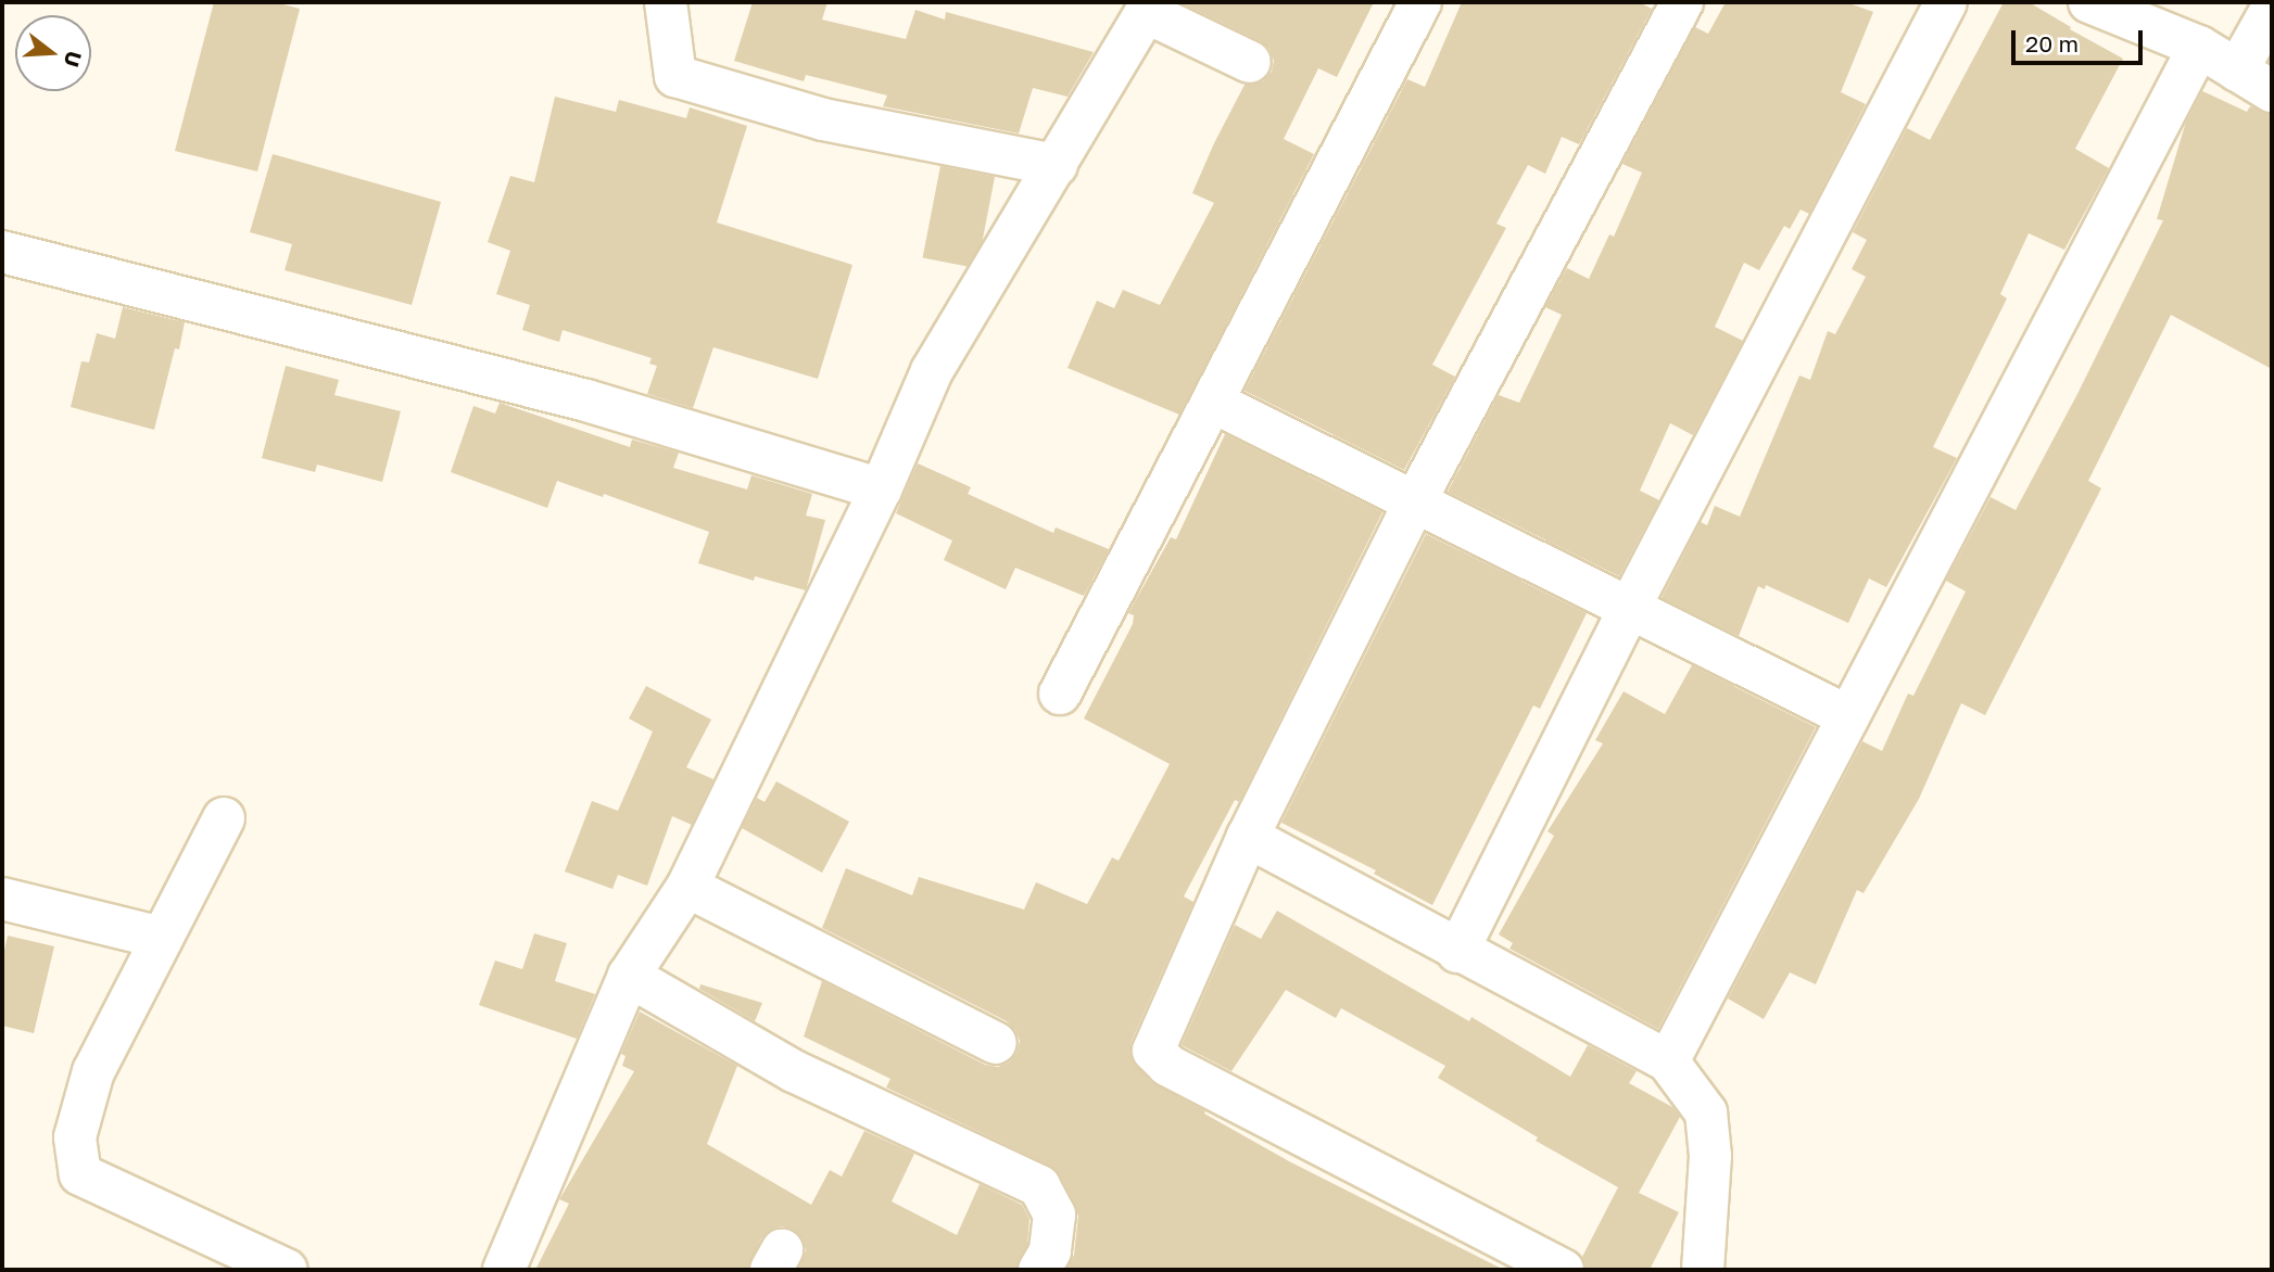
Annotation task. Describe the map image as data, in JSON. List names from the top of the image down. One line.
{"scale_bar":"20 m","north":"right"}
